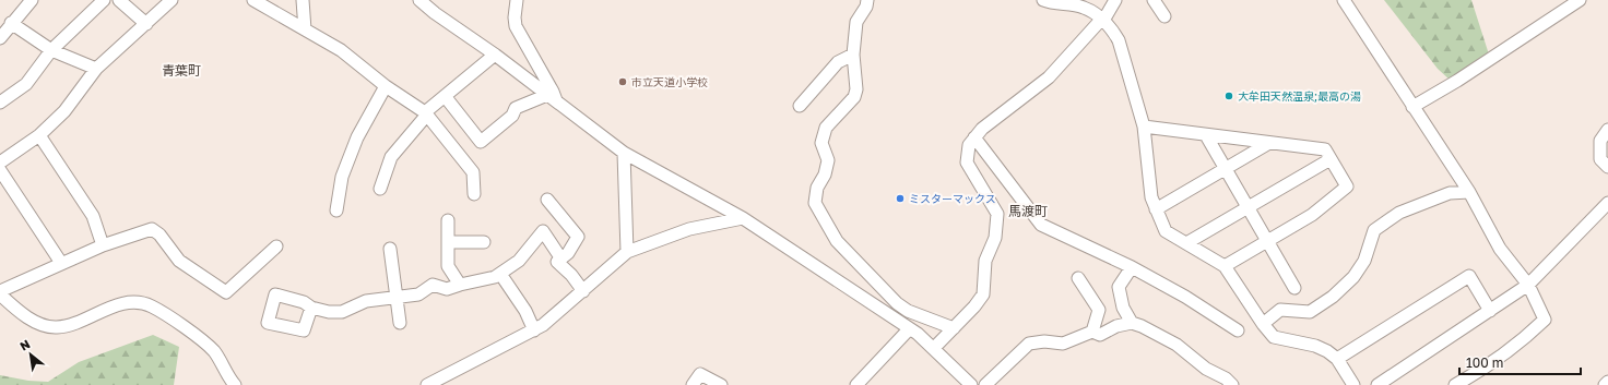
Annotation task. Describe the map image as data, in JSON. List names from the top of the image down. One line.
{"districts":["青葉町","馬渡町"],"places":["市立天道小学校","大牟田天然温泉;最高の湯","ミスターマックス"],"scale_bar":"100 m","north":"top left"}
